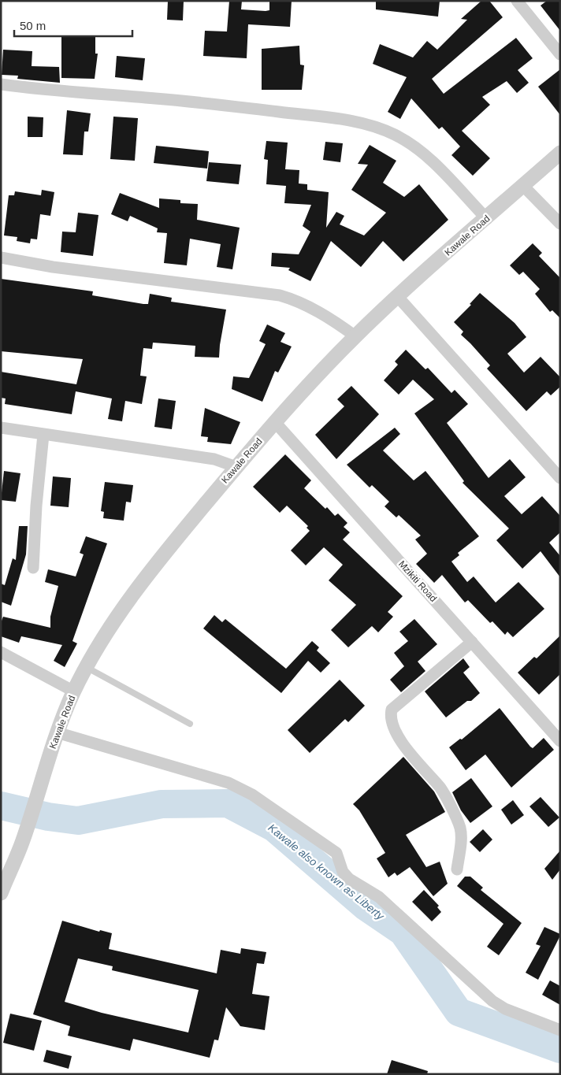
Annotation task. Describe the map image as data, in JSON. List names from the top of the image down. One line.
{"streets":{"street":["Kawale Road","Mzikiti Road"]},"crossings":[["Kawale Road","Mzikiti Road"]],"water":["Kawale also known as Liberty"],"scale_bar":"50 m"}
